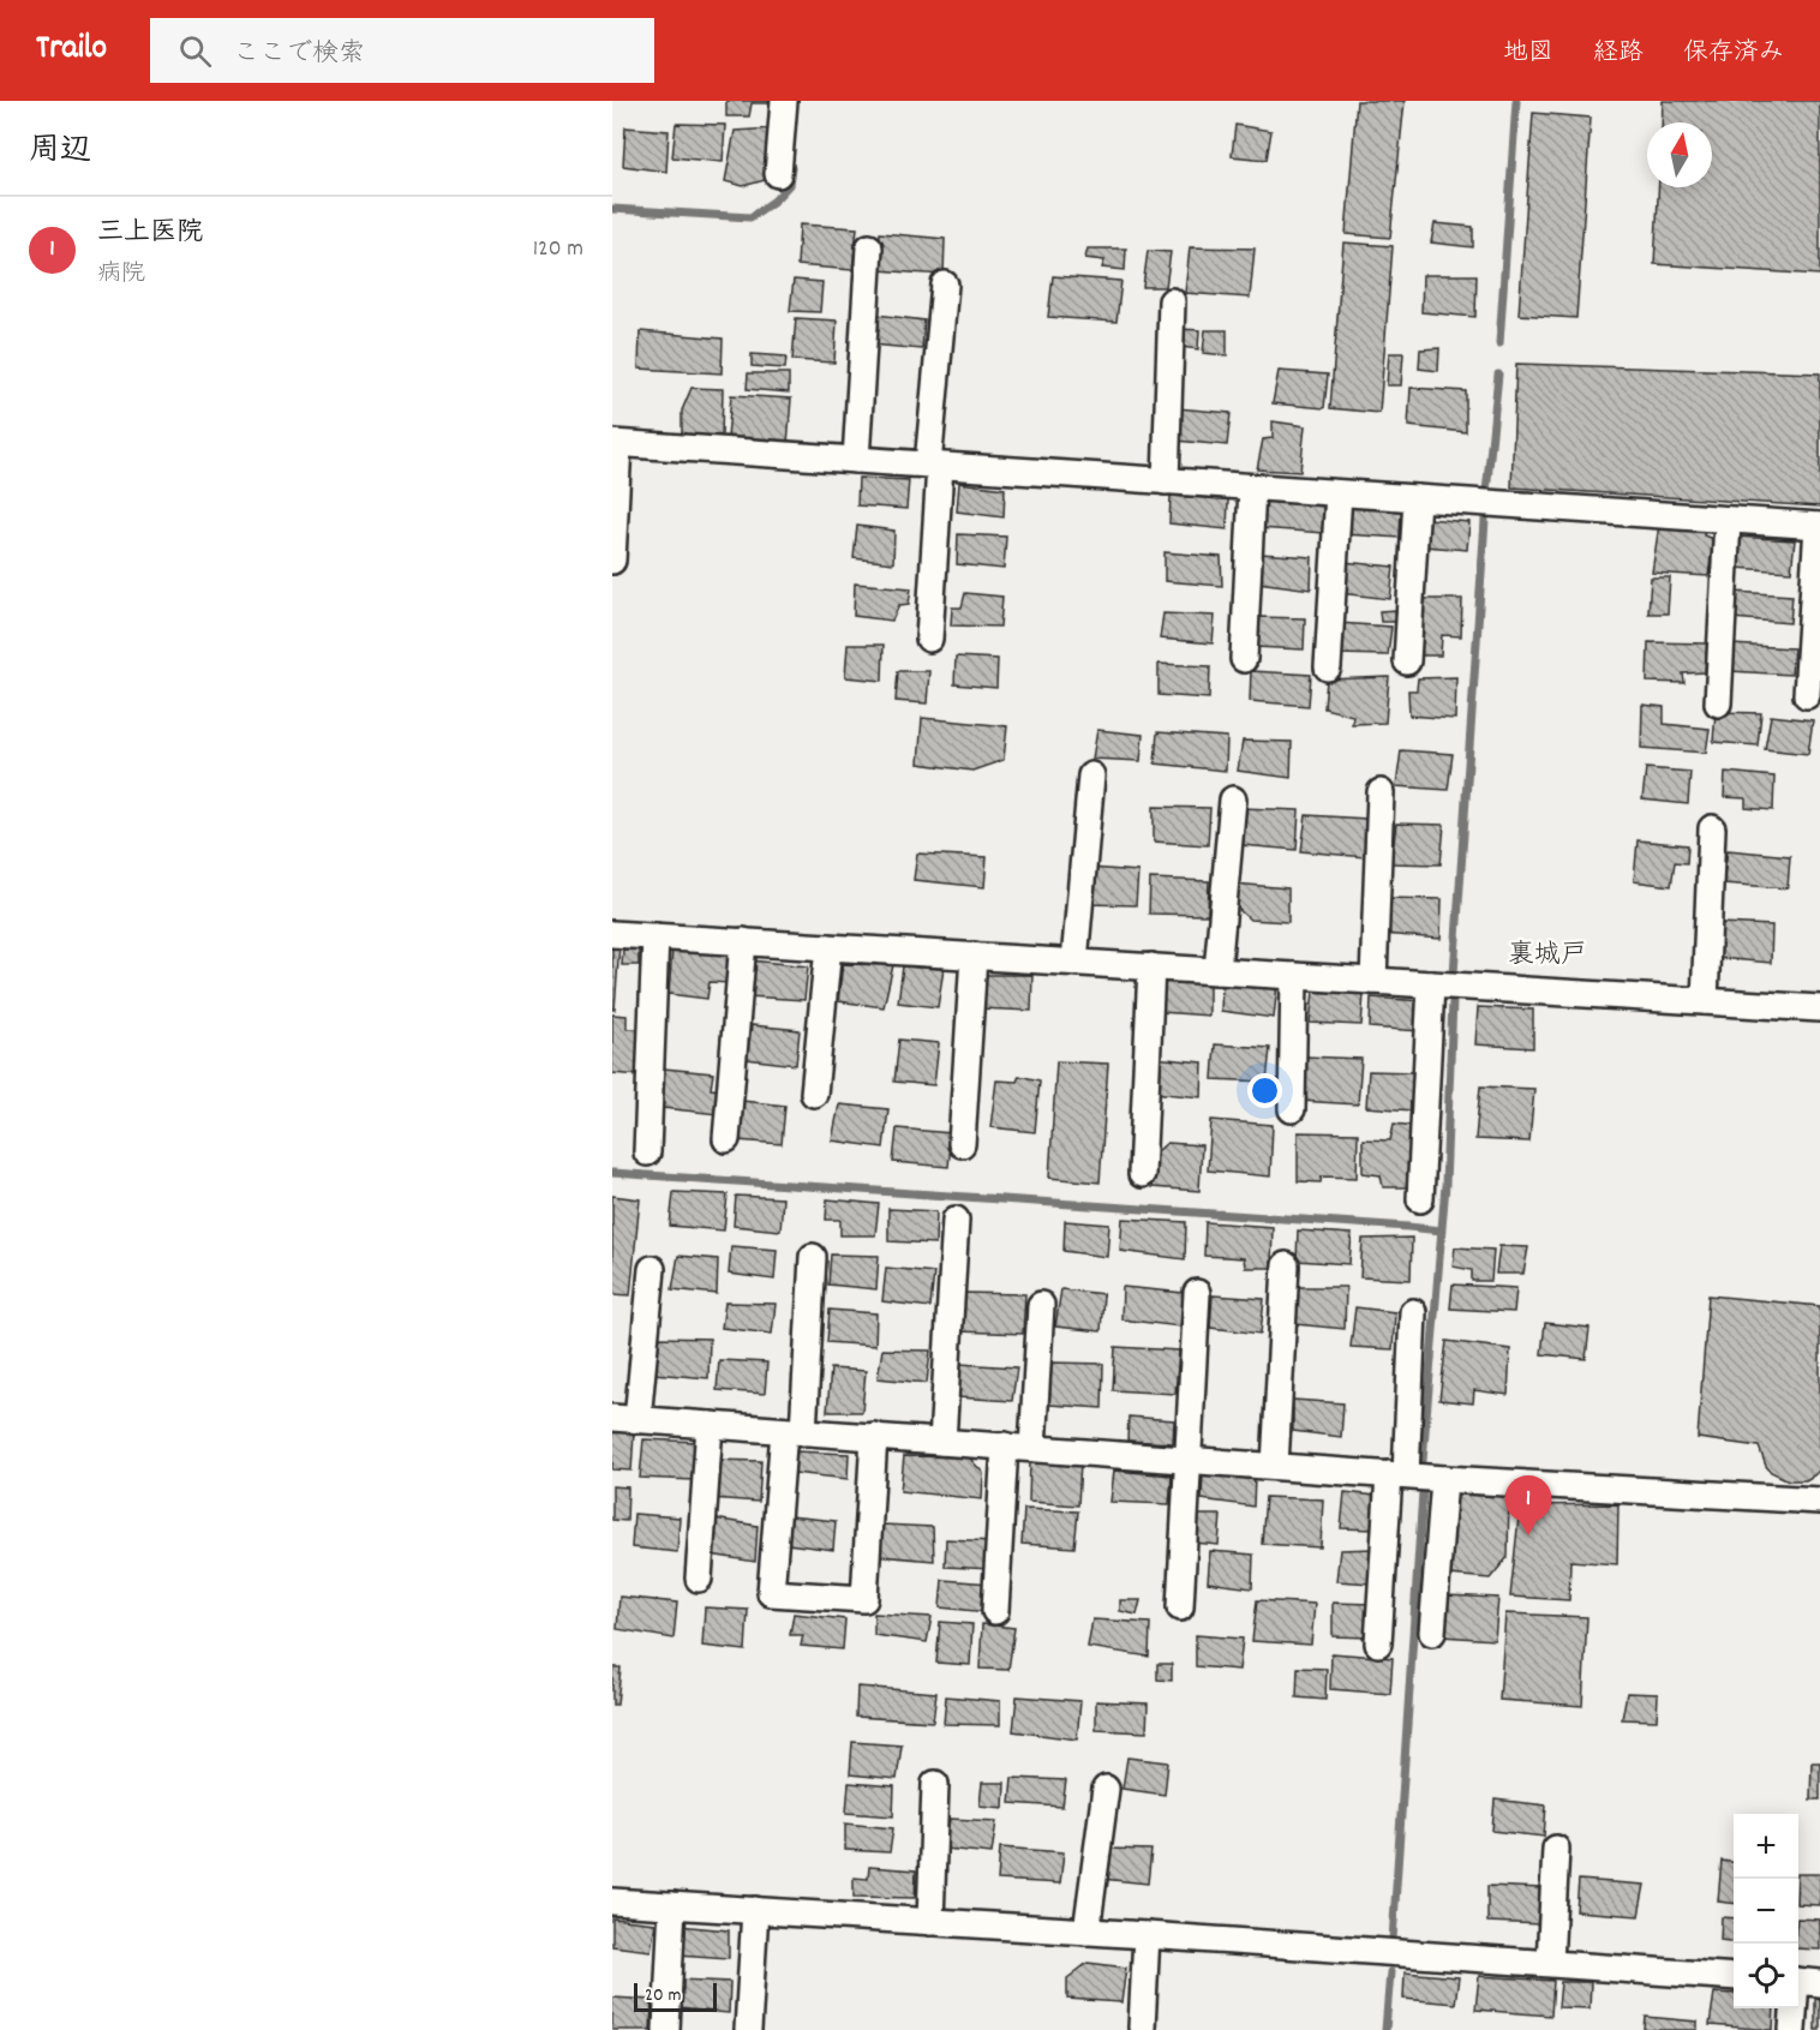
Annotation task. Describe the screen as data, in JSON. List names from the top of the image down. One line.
{"districts":["裏城戸"],"scale_bar":"20 m","north":"top","page":{"header":"Trailo","search":"ここで検索","nav":["地図","経路","保存済み"],"heading":"周辺","list":[{"mark":"1","name":"三上医院","note":"病院","value":"120 m"}],"pins":"1","map_buttons":["+","−"],"scale":"20 m"}}
